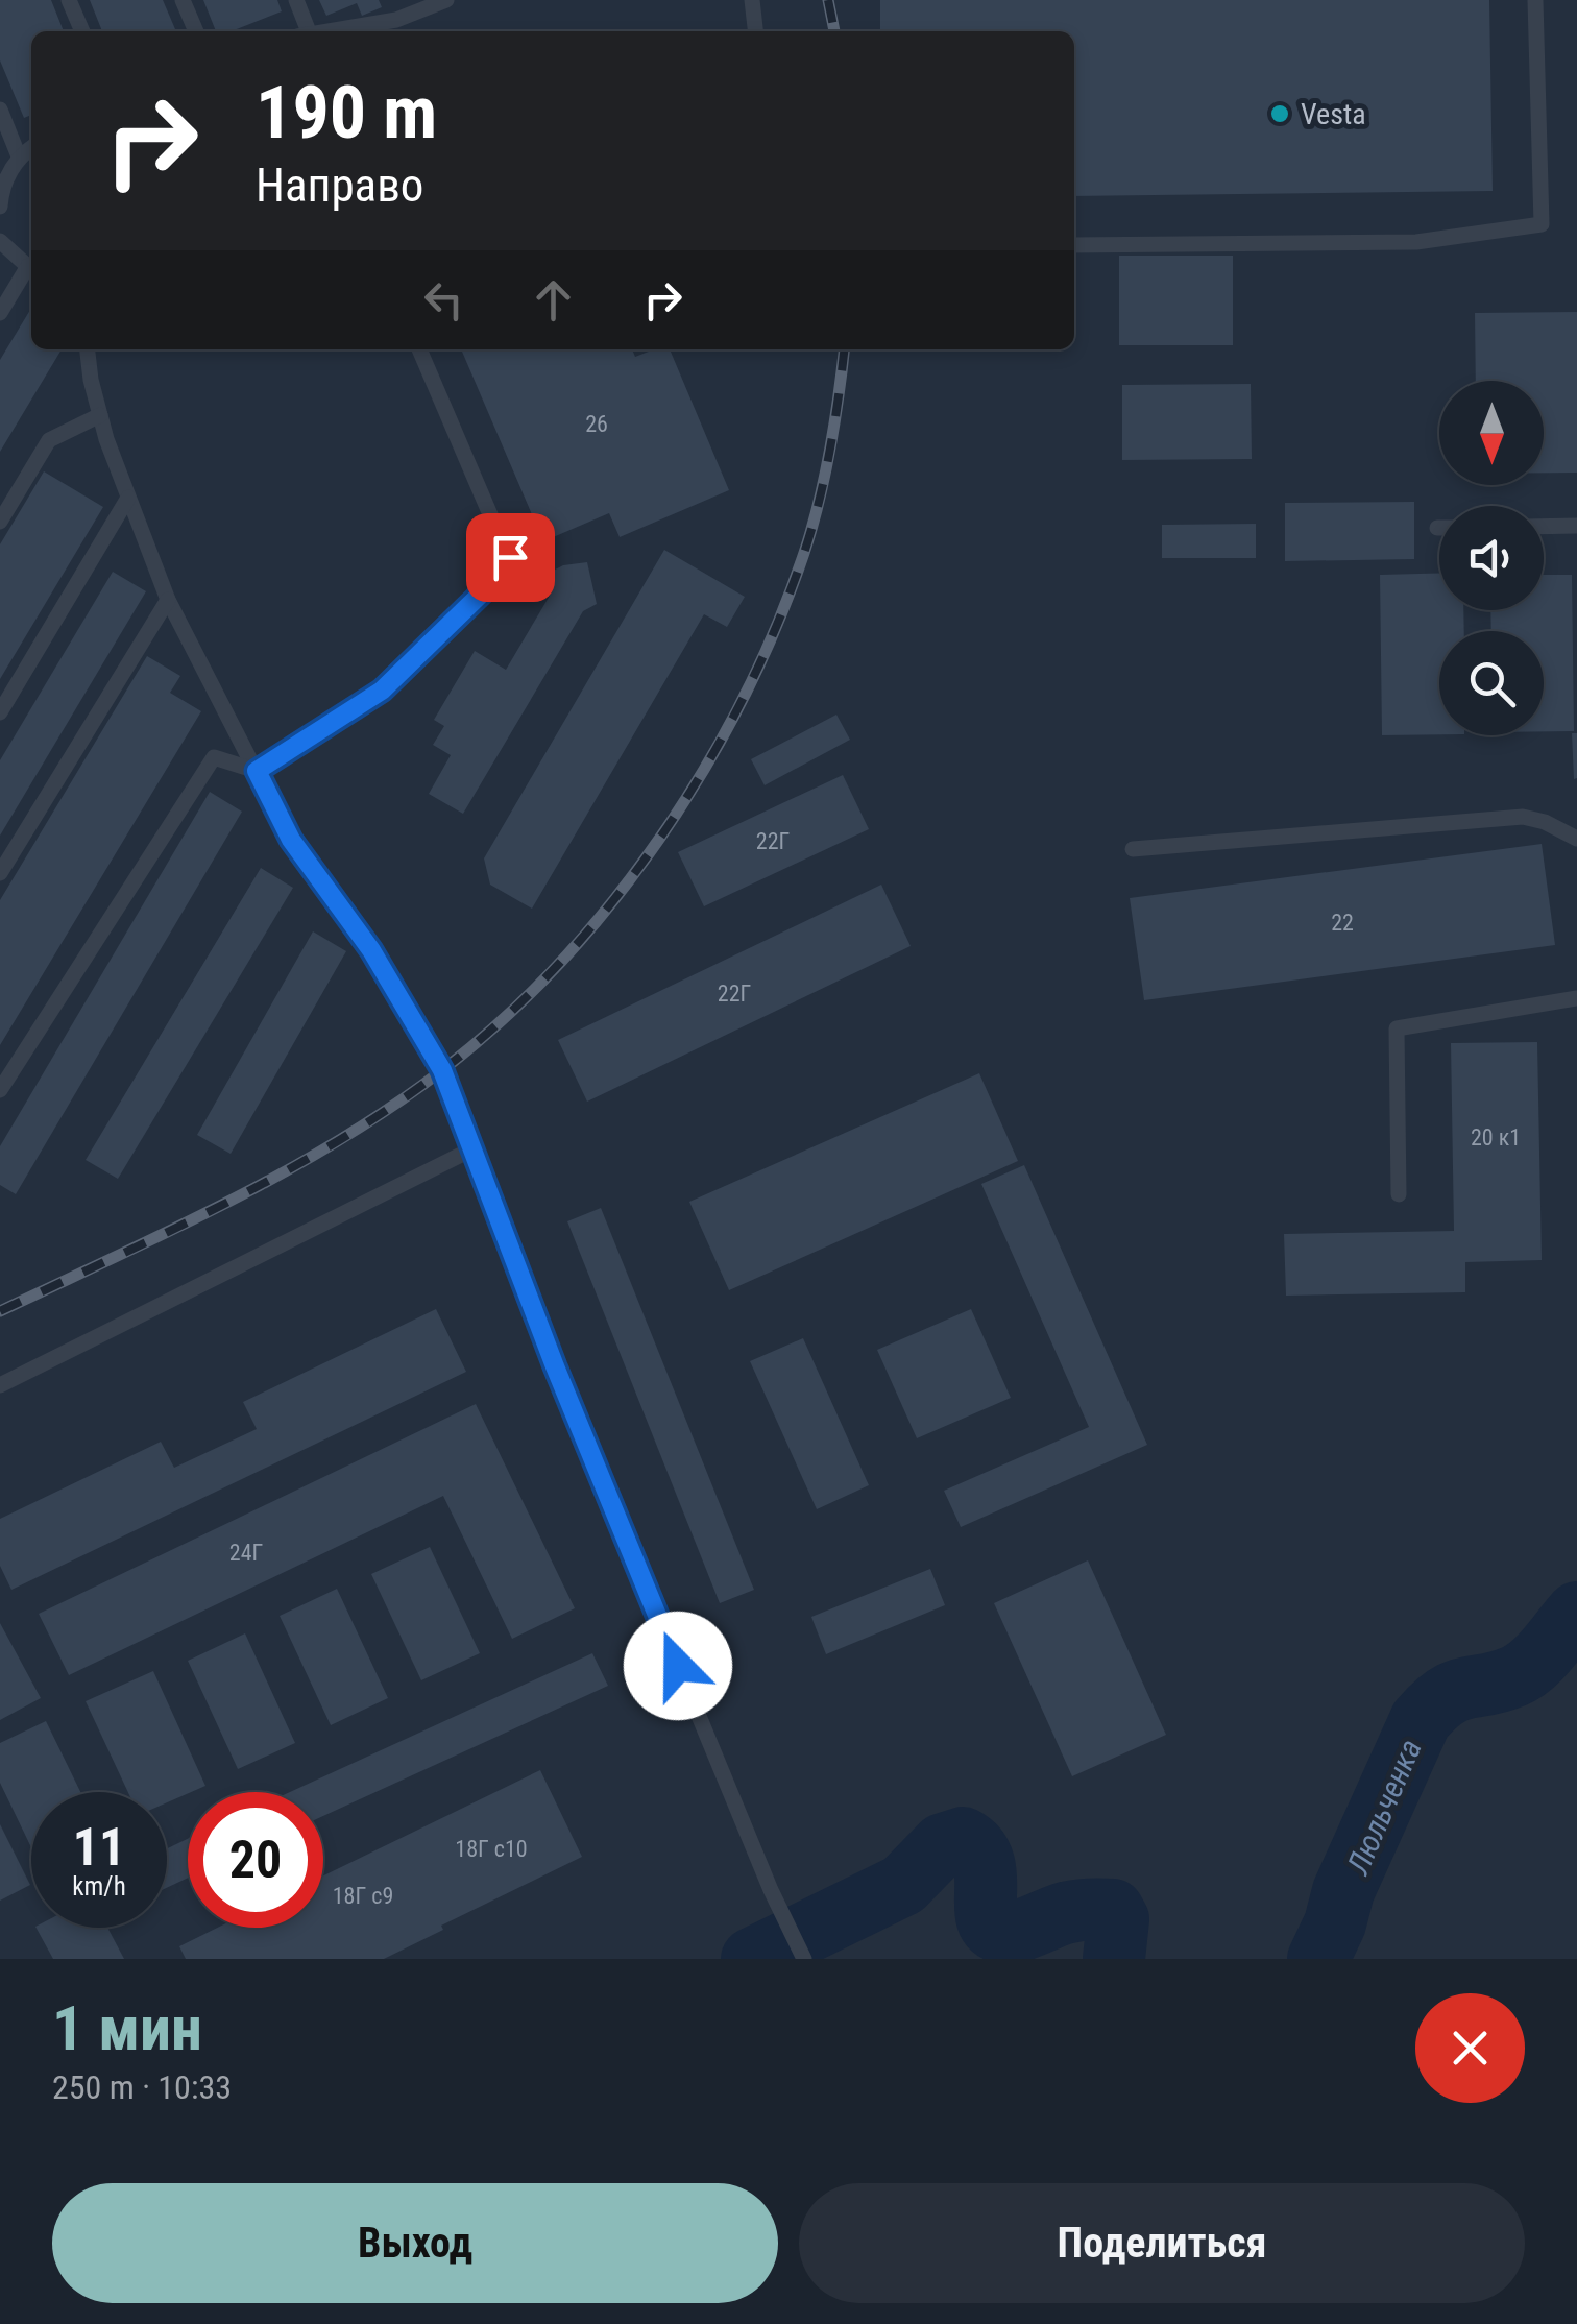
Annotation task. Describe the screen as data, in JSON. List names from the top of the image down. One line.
{"water":["Люльченка"],"places":["Vesta"],"house_numbers":["26","22Г","22","22Г","20 к1","24Г","18Г с10","18Г с9"],"north":"bottom","page":{"turn":["190 m","Направо"],"speed":"11 km/h","limit":"20","heading":["1 мин","250 m · 10:33"],"buttons":["Выход","Поделиться"]}}
